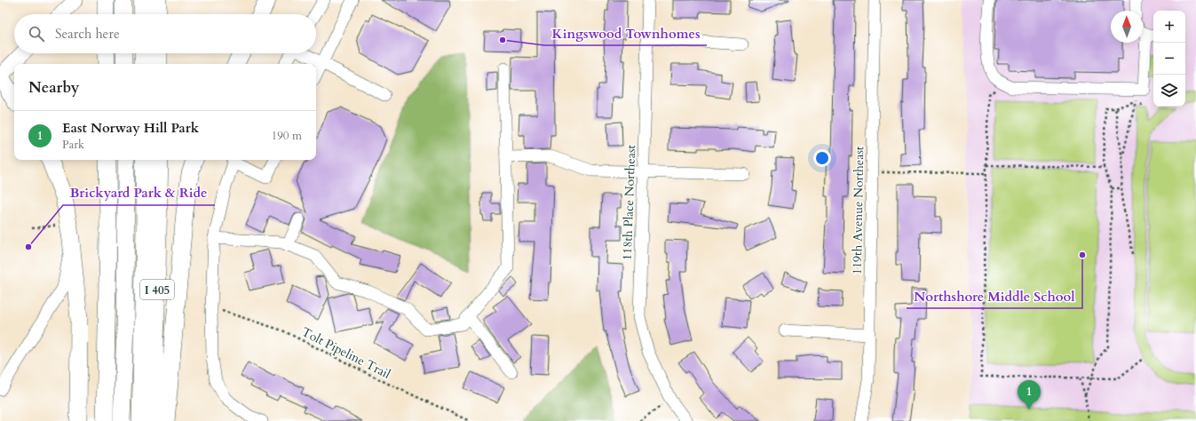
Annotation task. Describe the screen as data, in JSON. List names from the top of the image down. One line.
{"streets":{"highway":["I 405"],"street":["118th Place Northeast","119th Avenue Northeast"],"path":["Tolt Pipeline Trail"]},"places":["Kingswood Townhomes","Brickyard Park & Ride","Northshore Middle School"],"north":"top","page":{"map_buttons":["+","−"],"search":"Search here","heading":"Nearby","list":[{"mark":"1","name":"East Norway Hill Park","note":"Park","value":"190 m"}],"pins":"1"}}
